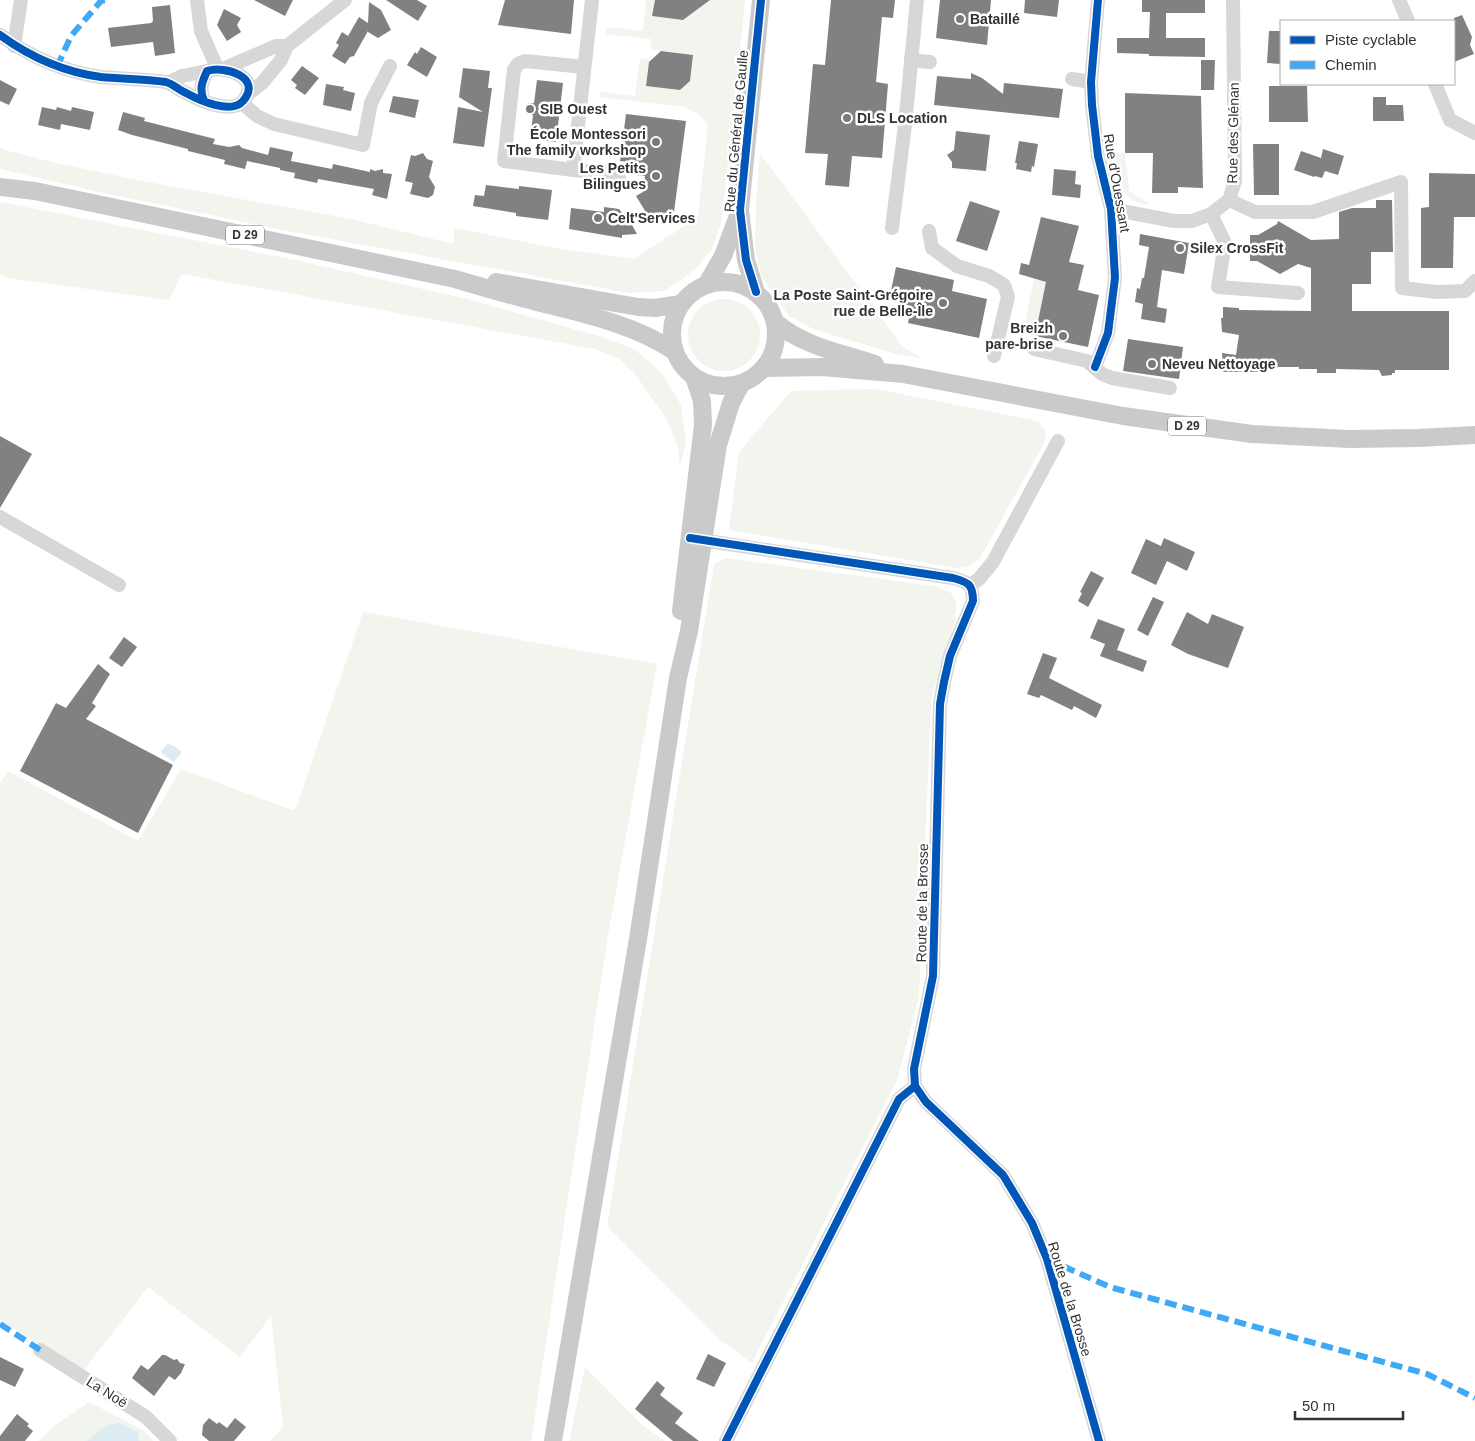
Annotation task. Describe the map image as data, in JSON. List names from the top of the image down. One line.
{"streets":{"main road":["Rue du Général de Gaulle","D 29"],"street":["Rue des Glénan","Rue d'Ouessant","Route de la Brosse","La Noë"]},"crossings":[["Rue du Général de Gaulle","D 29"],["Rue des Glénan","Rue d'Ouessant"]],"places":["Bataillé","SIB Ouest","DLS Location","École Montessori The family workshop","Les Petits Bilingues","Celt'Services","Silex CrossFit","La Poste Saint-Grégoire rue de Belle-Île","Breizh pare-brise","Neveu Nettoyage"],"legend":["Piste cyclable","Chemin"],"scale_bar":"50 m"}
